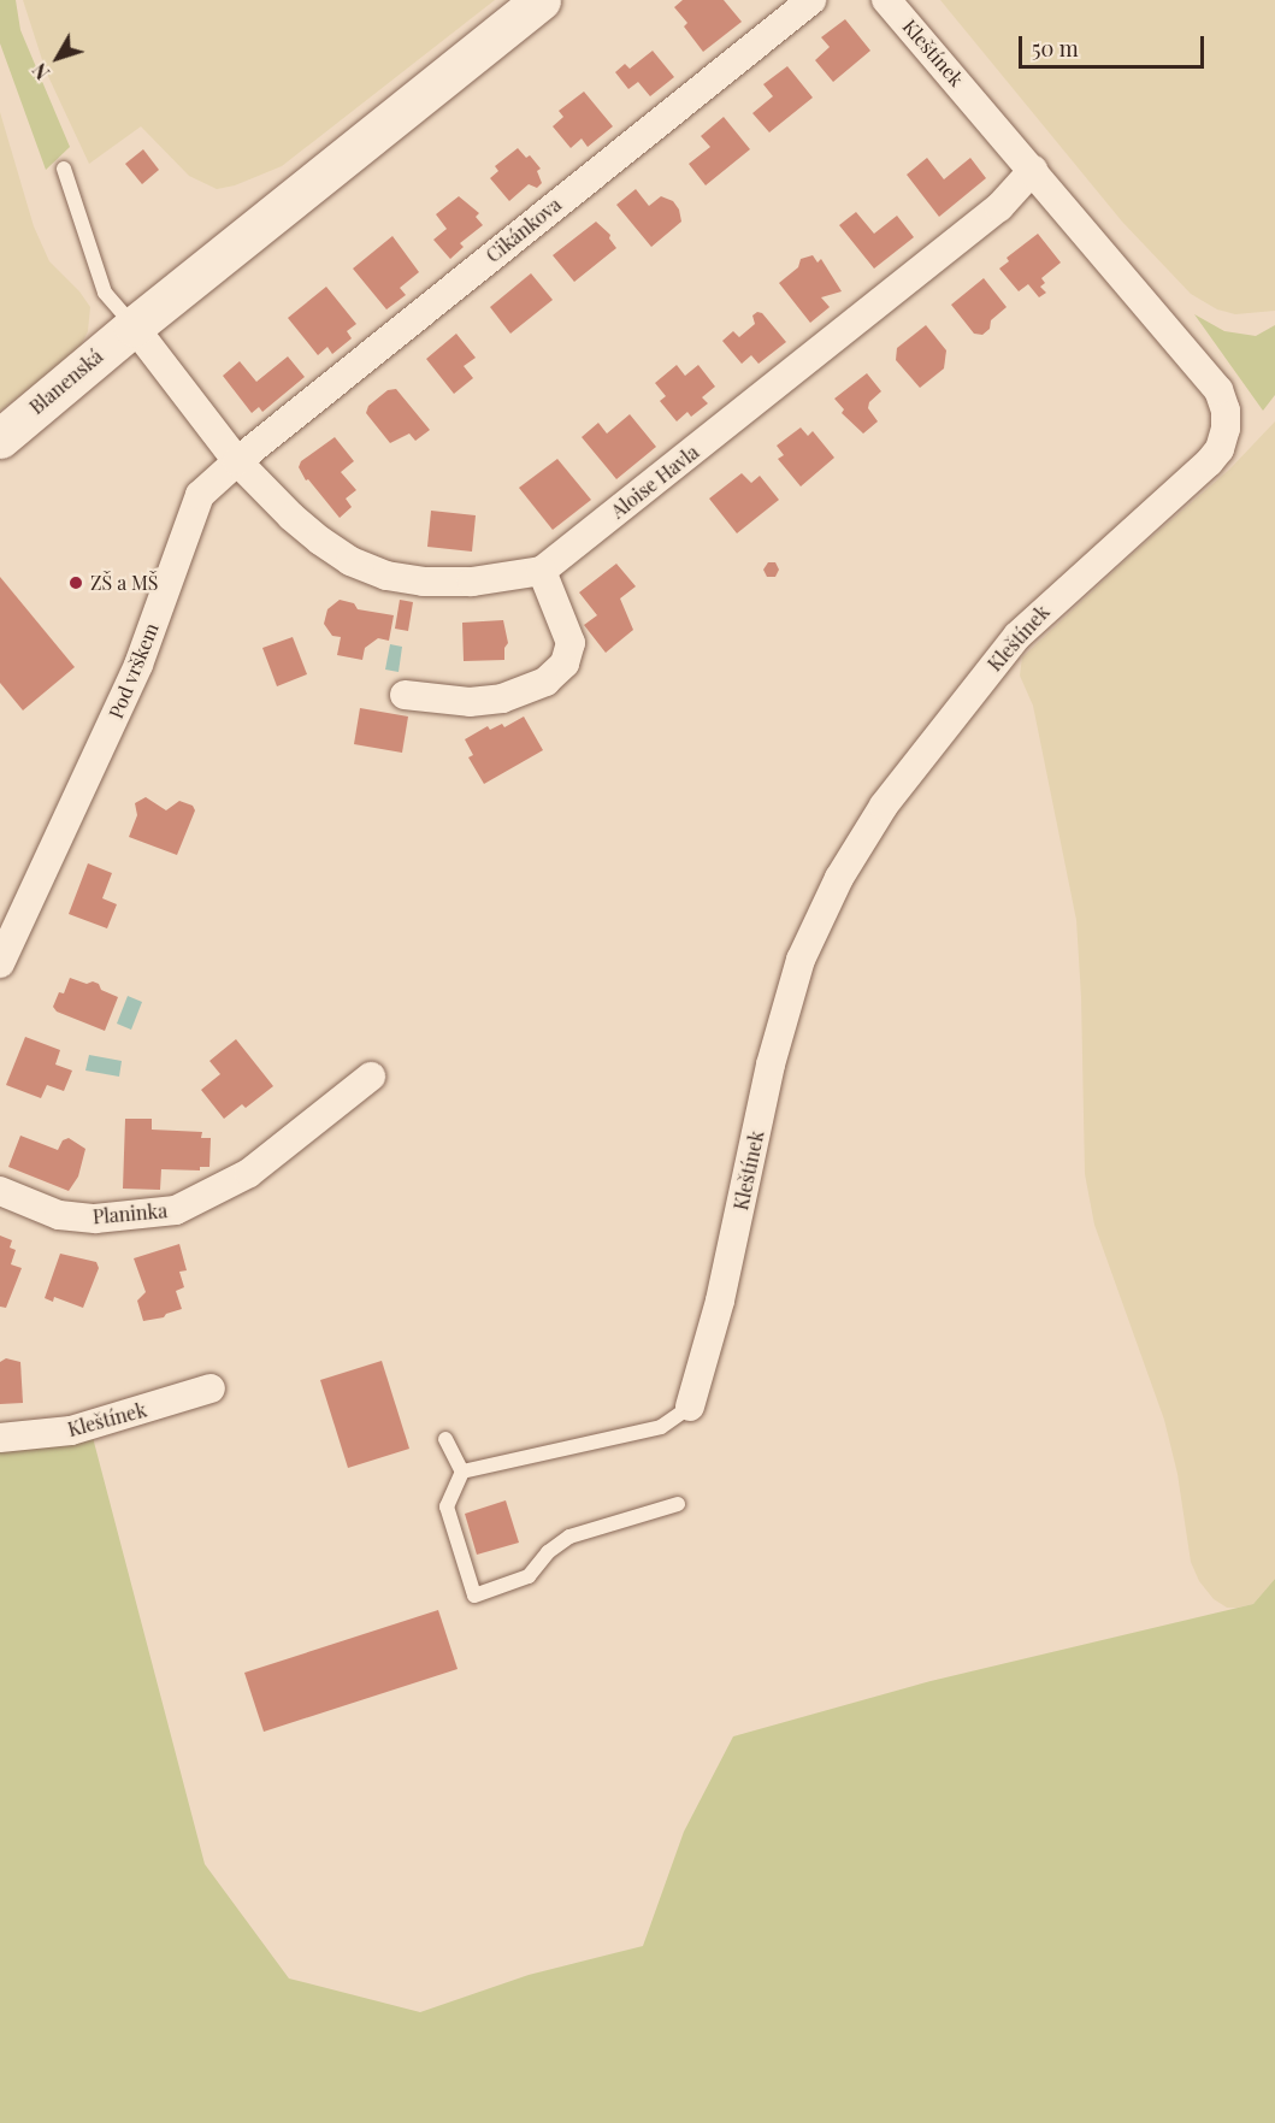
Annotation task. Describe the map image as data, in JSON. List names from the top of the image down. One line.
{"streets":{"street":["Kleštínek","Cikánkova","Blanenská","Aloise Havla","Pod vrškem","Planinka"]},"crossings":[["Kleštínek","Aloise Havla"],["Cikánkova","Aloise Havla"],["Cikánkova","Pod vrškem"],["Aloise Havla","Pod vrškem"]],"places":["ZŠ a MŠ"],"scale_bar":"50 m","north":"bottom left"}
